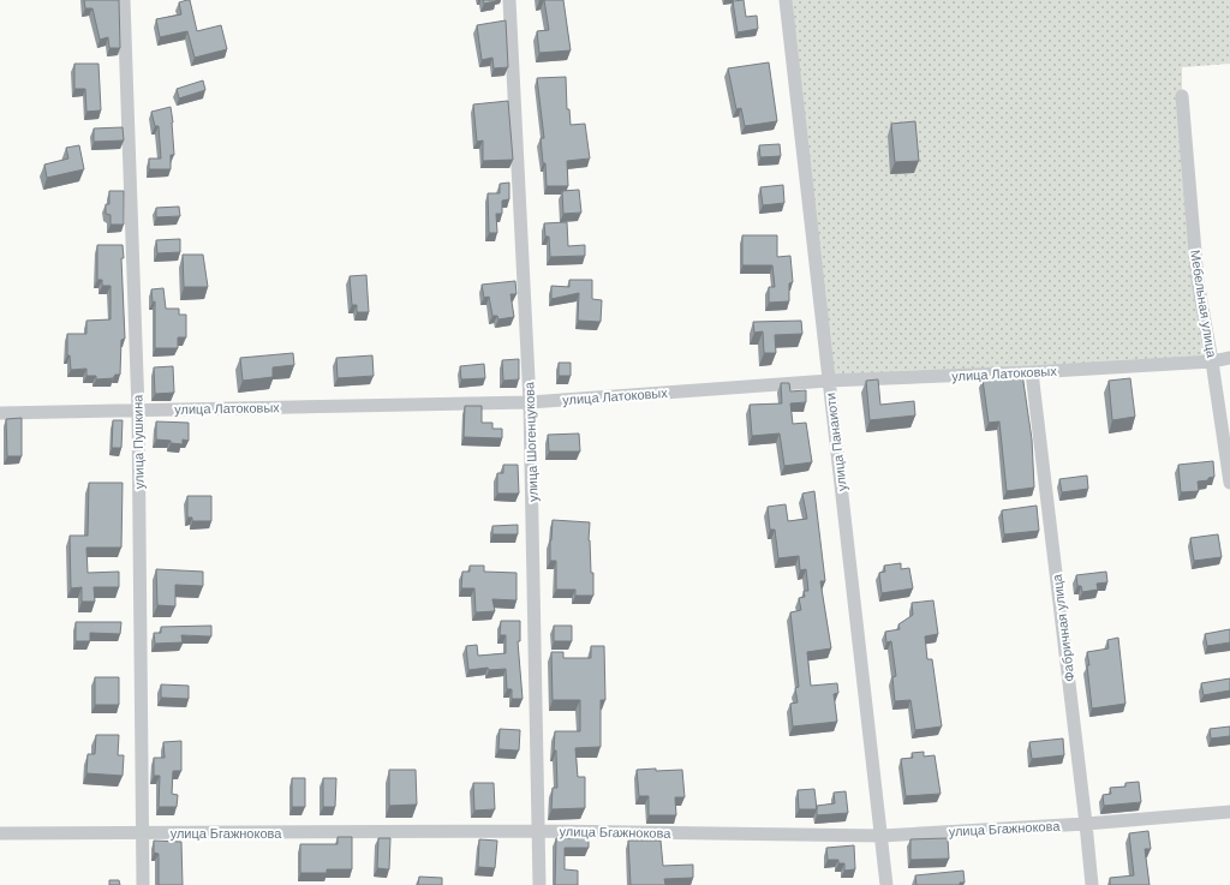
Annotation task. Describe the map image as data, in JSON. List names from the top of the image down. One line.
{"streets":{"street":["Мебельная улица","улица Латоковых","улица Пушкина","улица Шогенцукова","улица Панаиоти","Фабричная улица","улица Бгажнокова"]},"crossings":[["Мебельная улица","улица Латоковых"],["улица Латоковых","улица Пушкина"],["улица Латоковых","улица Шогенцукова"],["улица Латоковых","улица Панаиоти"],["улица Латоковых","Фабричная улица"],["улица Пушкина","улица Бгажнокова"],["улица Шогенцукова","улица Бгажнокова"],["улица Панаиоти","улица Бгажнокова"],["Фабричная улица","улица Бгажнокова"]]}
